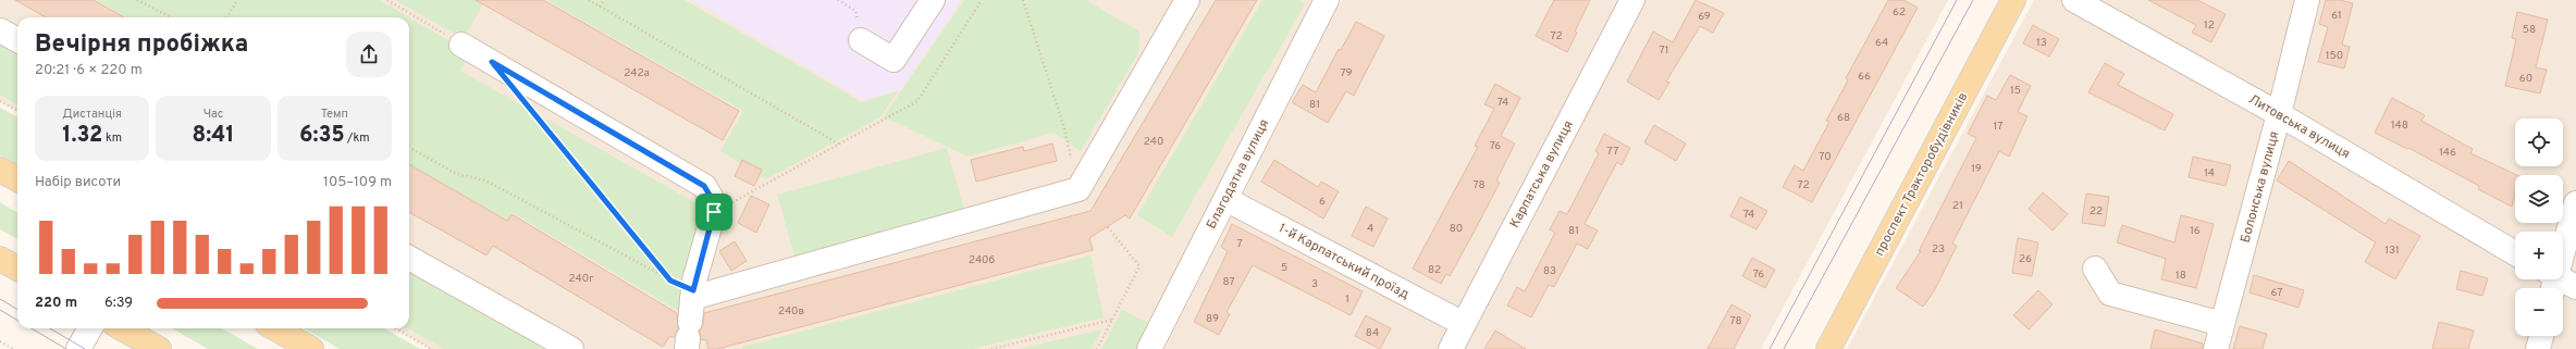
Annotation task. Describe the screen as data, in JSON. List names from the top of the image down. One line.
{"streets":{"main road":["проспект Тракторобудівників"],"street":["Литовська вулиця","Благодатна вулиця","Карпатська вулиця","Болонська вулиця","1-й Карпатський проїзд"]},"crossings":[["Литовська вулиця","Болонська вулиця"],["Благодатна вулиця","1-й Карпатський проїзд"],["Карпатська вулиця","1-й Карпатський проїзд"]],"house_numbers":["62","61","69","12","58","72","64","13","71","150","242а","79","66","60","15","74","81","68","148","17","240","76","77","146","70","19","14","78","72","6","21","22","74","4","80","81","16","7","23","131","26","240б","5","82","83","76","18","240г","87","3","67","1","240в","89","78","84"],"page":{"heading":["Вечірня пробіжка","20:21 · 6 × 220 m"],"stats":[["Дистанція","1.32 km"],["Час","8:41"],["Темп","6:35 /km"]],"map_buttons":["+","−"],"chart":["Набір висоти","105–109 m"],"list":[{"name":"220 m","note":"6:39"}]}}
